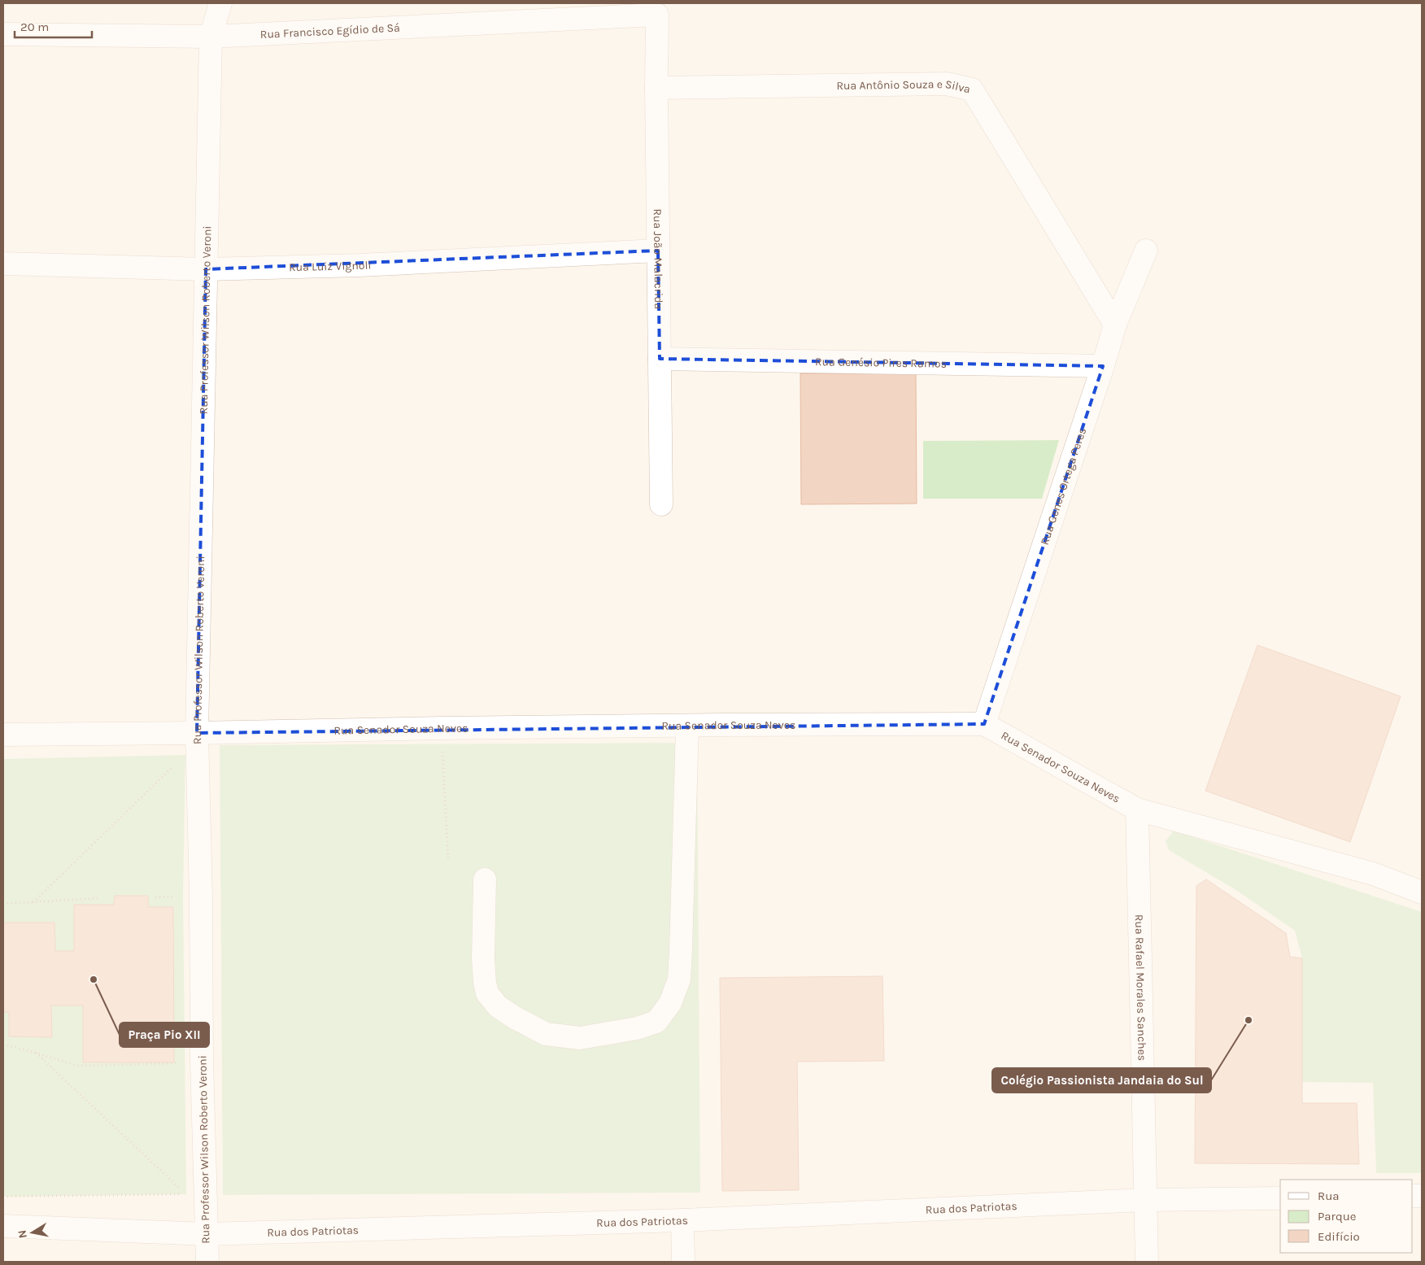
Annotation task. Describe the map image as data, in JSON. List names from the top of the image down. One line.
{"streets":{"street":["Rua Francisco Egídio de Sá","Rua Antônio Souza e Silva","Rua João Malacrida","Rua Luiz Vignoli","Rua Professor Wilson Roberto Veroni","Rua Genésio Pires Ramos","Rua Genes Ortega Peres","Rua Senador Souza Neves","Rua Rafael Morales Sanches","Rua dos Patriotas"]},"crossings":[["Rua Francisco Egídio de Sá","Rua João Malacrida"],["Rua Francisco Egídio de Sá","Rua Professor Wilson Roberto Veroni"],["Rua Antônio Souza e Silva","Rua João Malacrida"],["Rua Antônio Souza e Silva","Rua Genes Ortega Peres"],["Rua João Malacrida","Rua Luiz Vignoli"],["Rua João Malacrida","Rua Genésio Pires Ramos"],["Rua Luiz Vignoli","Rua Professor Wilson Roberto Veroni"],["Rua Professor Wilson Roberto Veroni","Rua Senador Souza Neves"],["Rua Professor Wilson Roberto Veroni","Rua dos Patriotas"],["Rua Genésio Pires Ramos","Rua Genes Ortega Peres"],["Rua Genes Ortega Peres","Rua Senador Souza Neves"],["Rua Senador Souza Neves","Rua Rafael Morales Sanches"],["Rua Rafael Morales Sanches","Rua dos Patriotas"]],"places":["Praça Pio XII","Colégio Passionista Jandaia do Sul"],"legend":["Rua","Parque","Edifício"],"scale_bar":"20 m","north":"left"}
